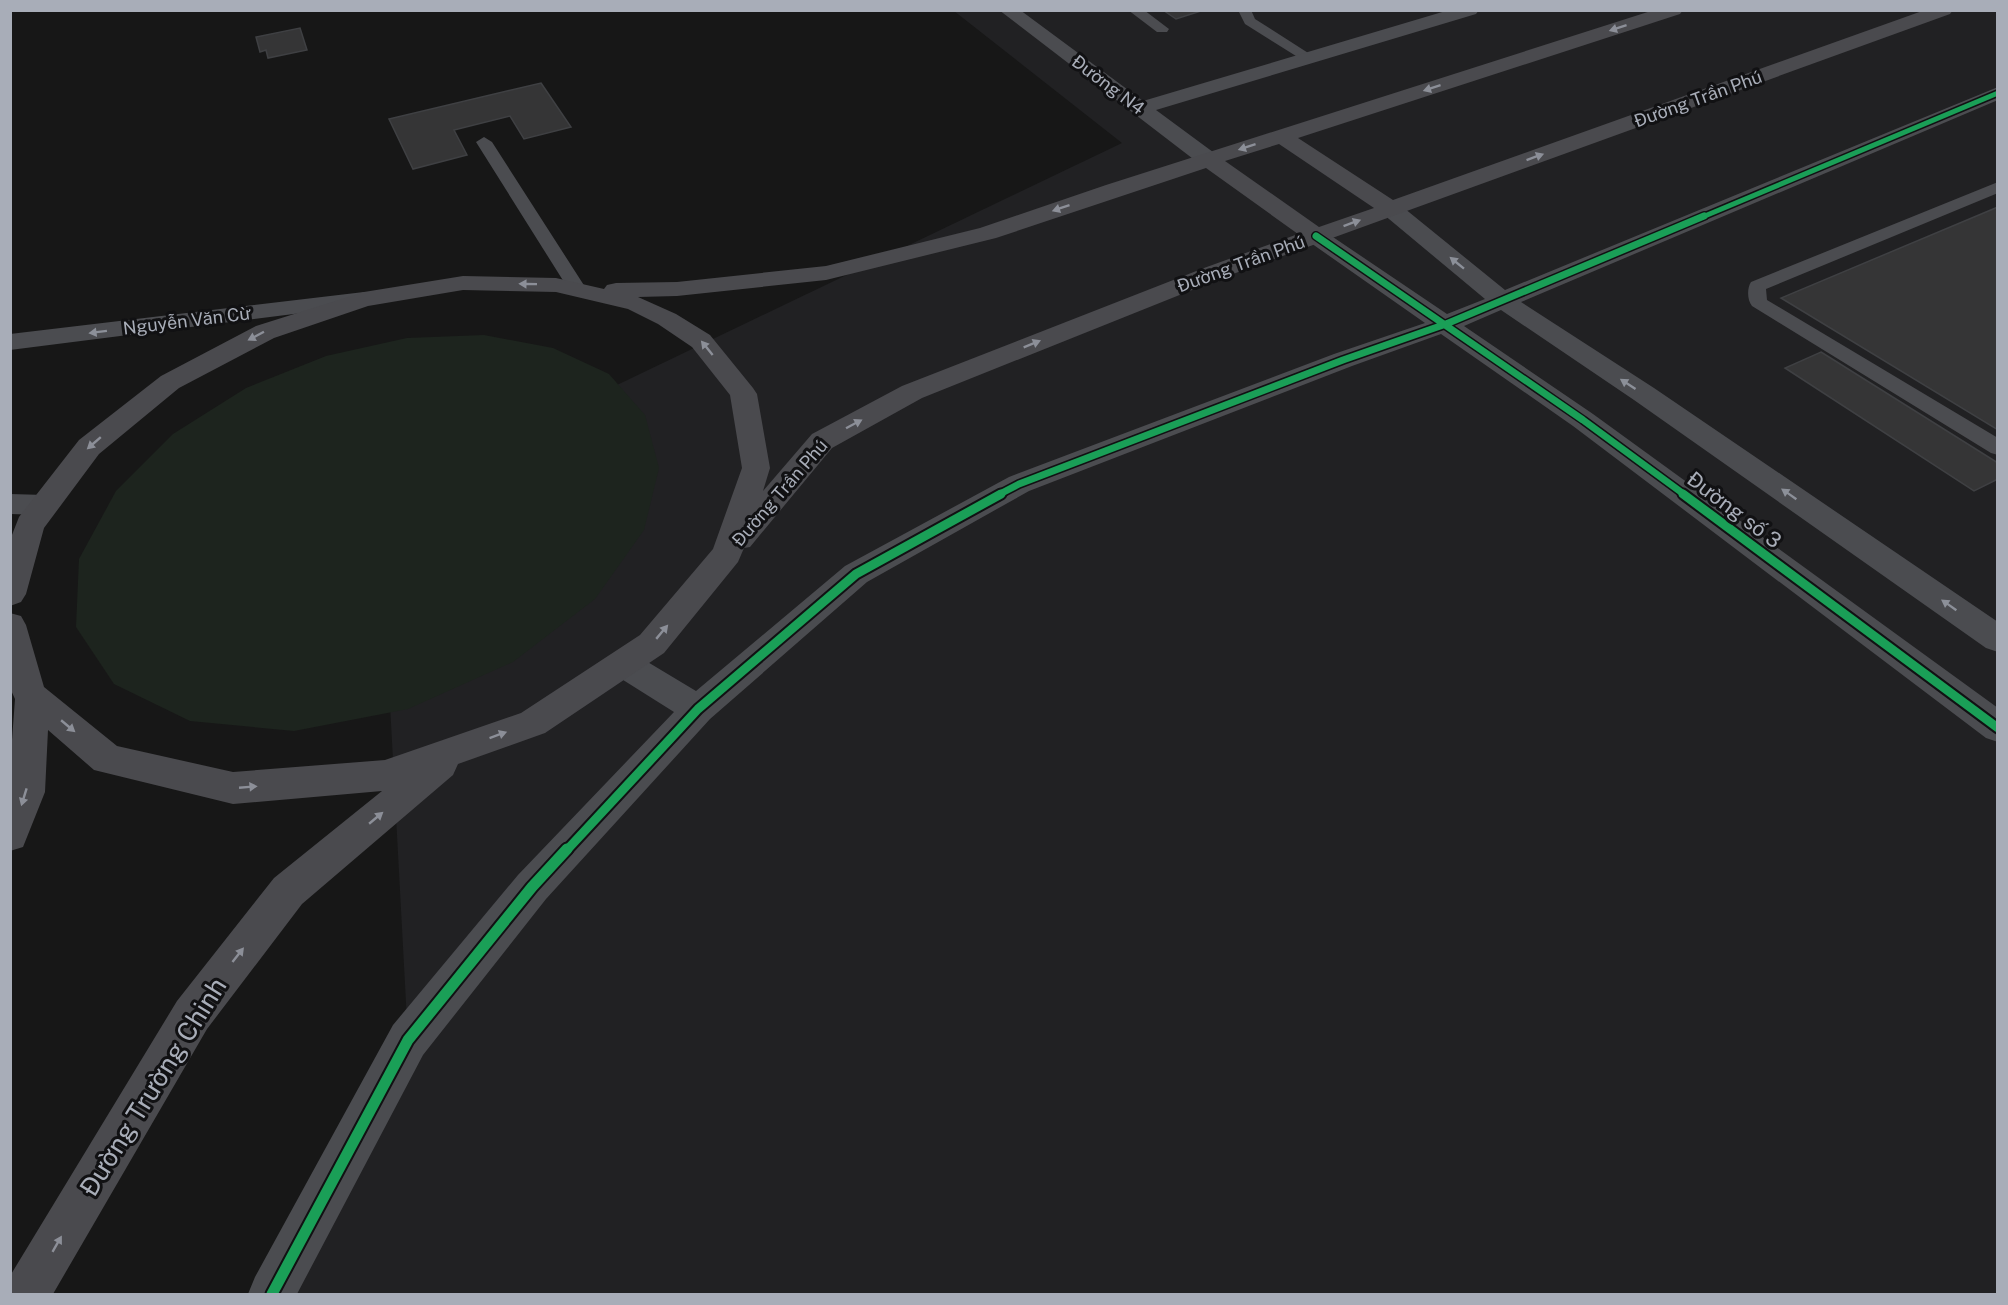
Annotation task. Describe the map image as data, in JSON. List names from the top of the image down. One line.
{"streets":{"main road":["Đường Trần Phú","Đường Trường Chinh"],"street":["Đường N4","Nguyễn Văn Cừ","Đường số 3"]},"crossings":[["Đường Trần Phú","Đường số 3"],["Đường Trần Phú","Đường Trường Chinh"]],"one_way":["Nguyễn Văn Cừ","Đường Trường Chinh"]}
